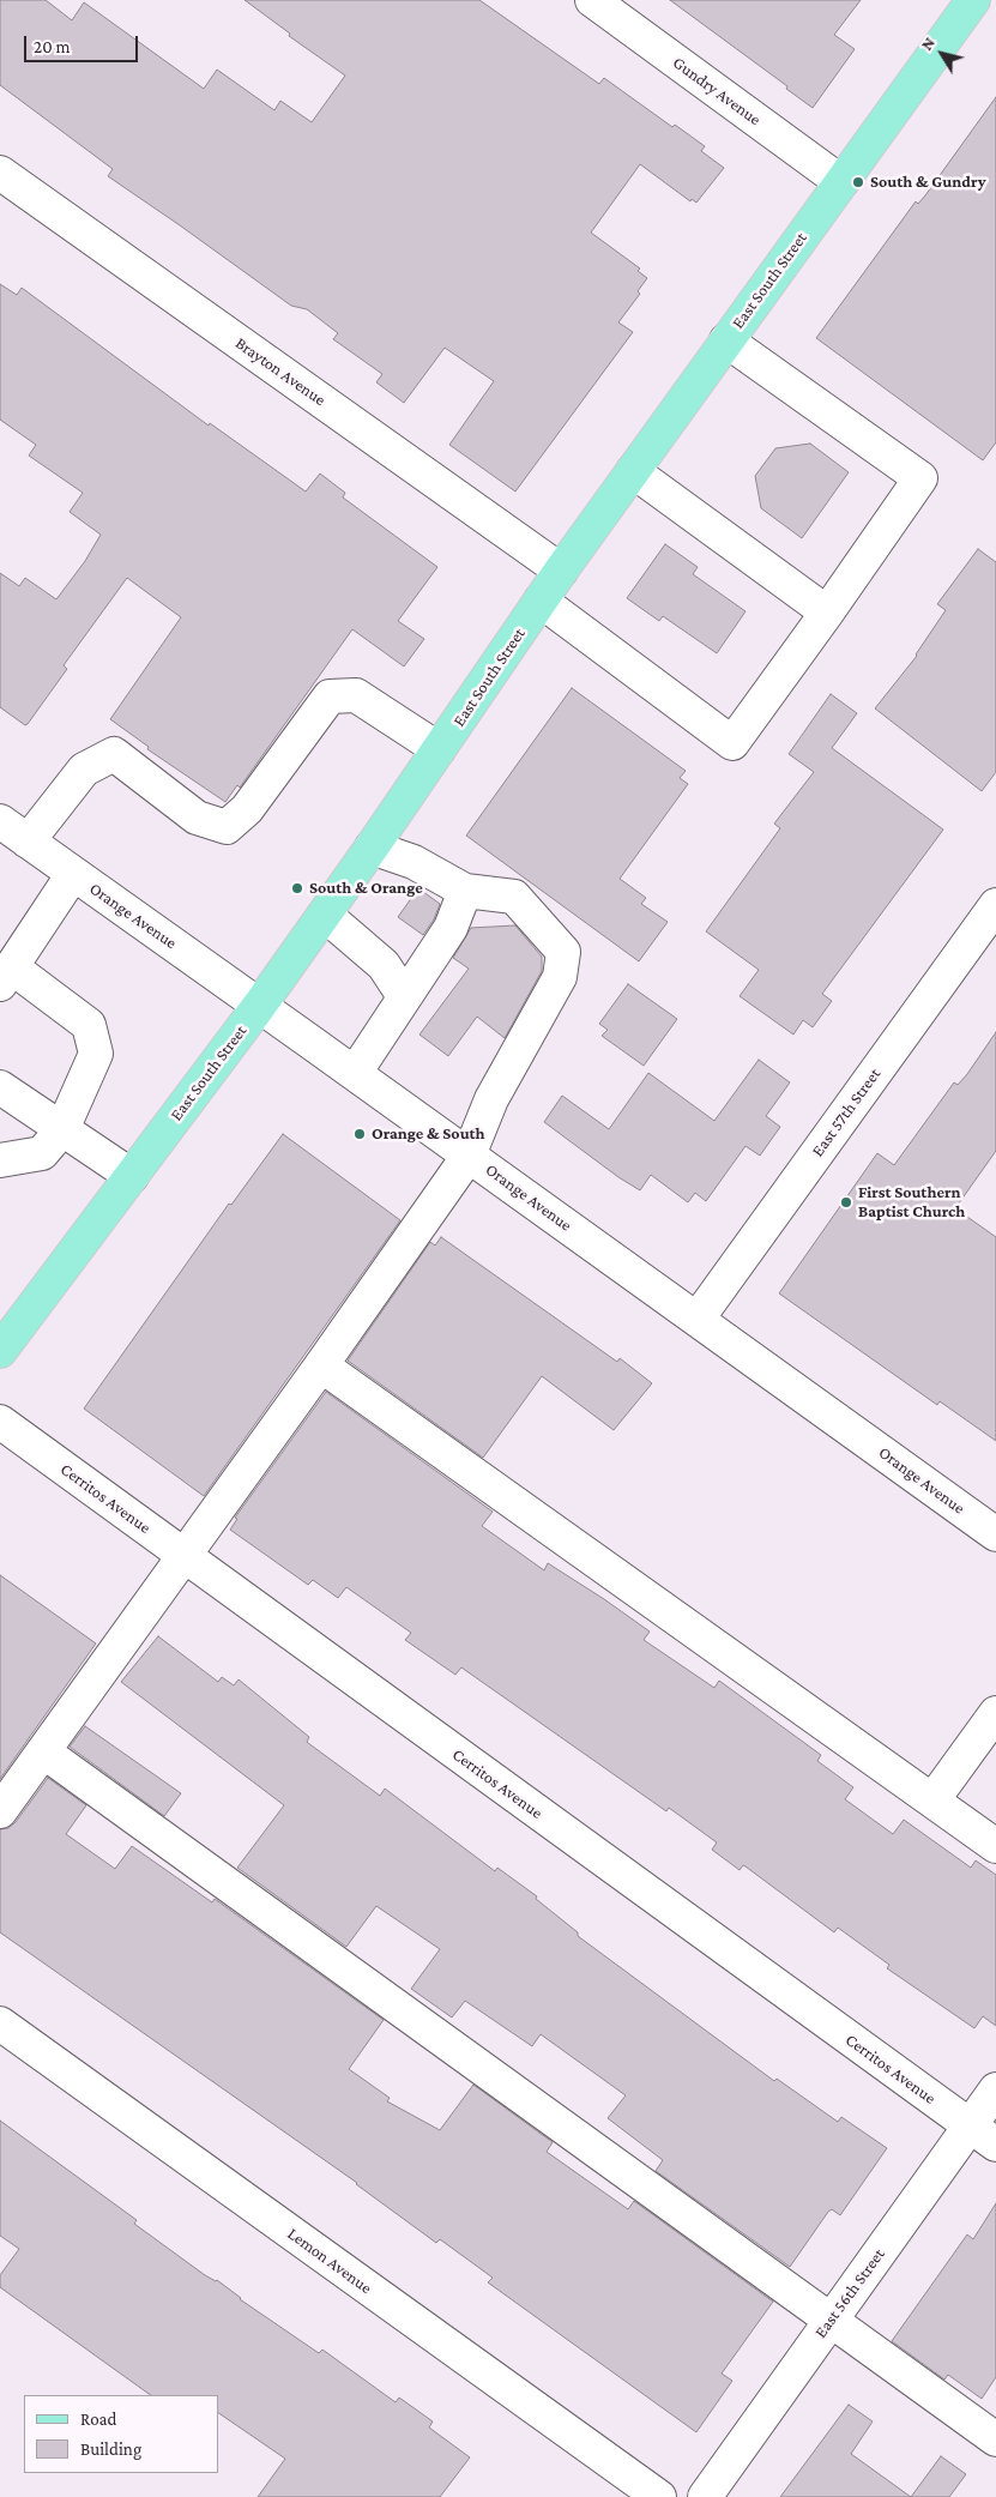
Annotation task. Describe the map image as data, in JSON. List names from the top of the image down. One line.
{"streets":{"main road":["East South Street"],"street":["Gundry Avenue","Brayton Avenue","Orange Avenue","East 57th Street","Cerritos Avenue","Lemon Avenue","East 56th Street"]},"crossings":[["Gundry Avenue","East South Street"],["East South Street","Brayton Avenue"],["East South Street","Orange Avenue"],["Orange Avenue","East 57th Street"],["Cerritos Avenue","East 56th Street"]],"places":["South & Gundry","South & Orange","Orange & South","First Southern Baptist Church"],"legend":["Road","Building"],"scale_bar":"20 m","north":"top left"}
